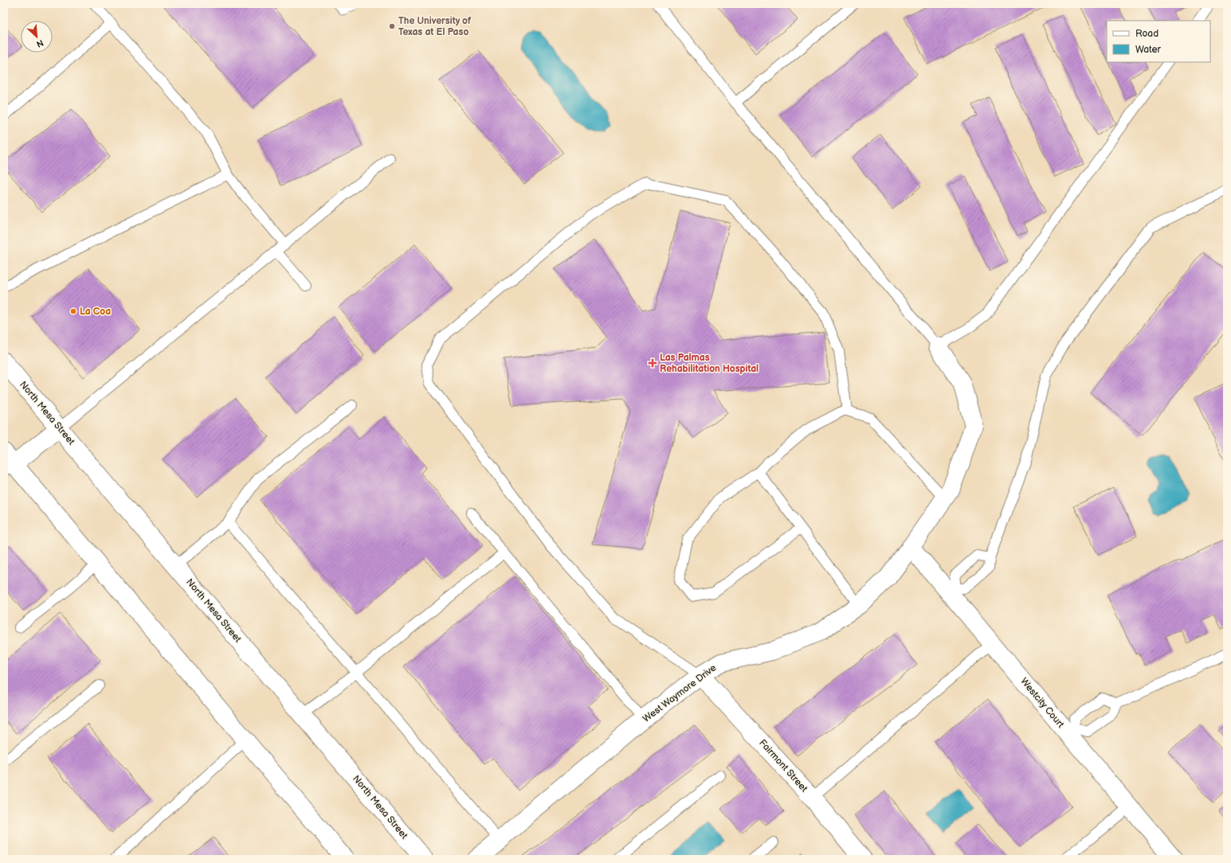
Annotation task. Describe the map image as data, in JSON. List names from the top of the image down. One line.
{"streets":{"street":["North Mesa Street","West Waymore Drive","Westcity Court","Fairmont Street"]},"crossings":[["West Waymore Drive","Westcity Court"],["West Waymore Drive","Fairmont Street"]],"places":{"other":["The University of Texas at El Paso","La Coa"],"health":["Las Palmas Rehabilitation Hospital"]},"legend":["Road","Water"],"north":"bottom right"}
